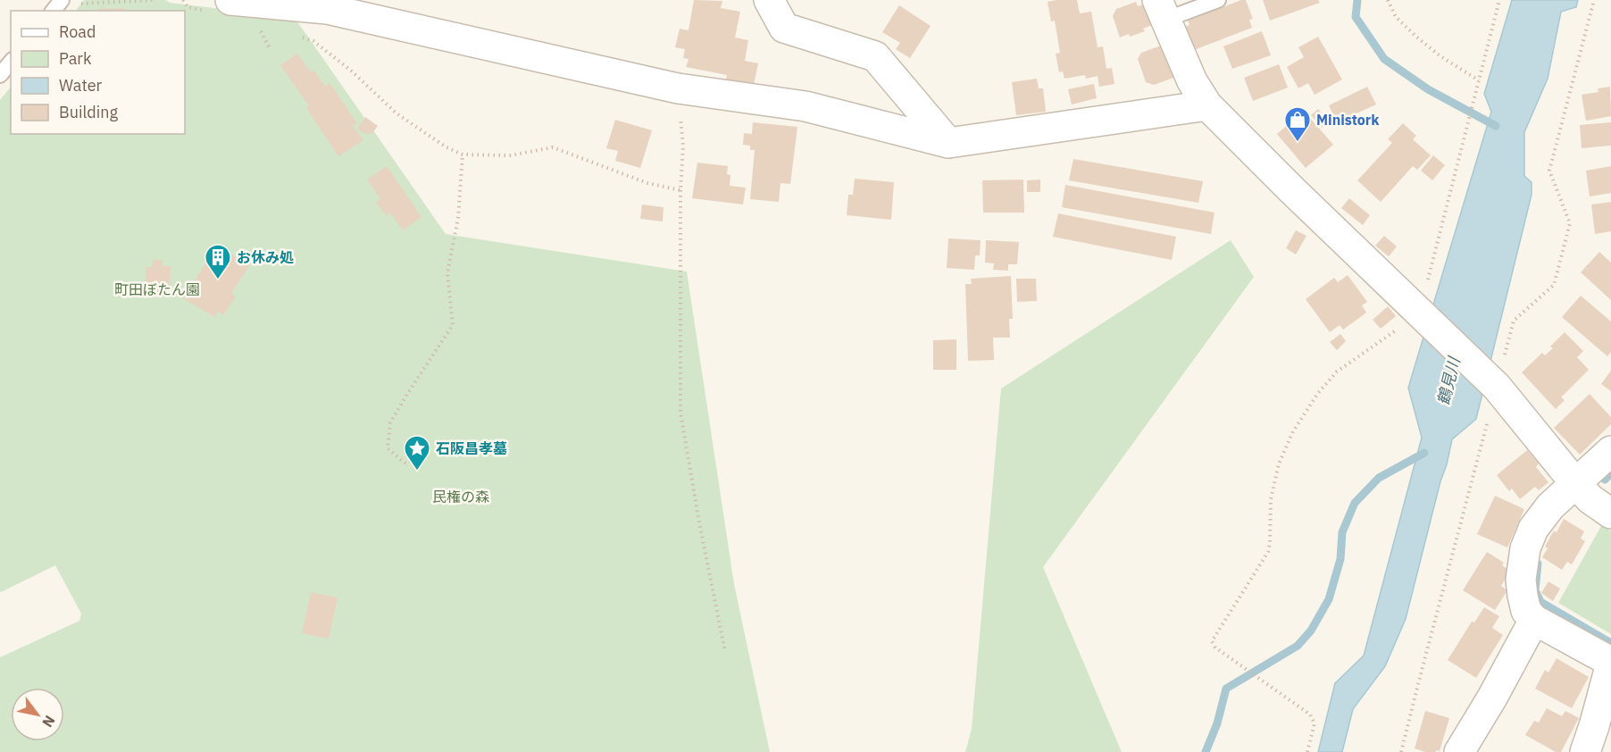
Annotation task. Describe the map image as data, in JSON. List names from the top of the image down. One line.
{"water":["鶴見川"],"parks":["町田ぼたん園","民権の森"],"places":{"shop":["Ministork"],"building":["お休み処"],"place":["石阪昌孝墓"]},"legend":["Road","Park","Water","Building"],"north":"bottom right"}
